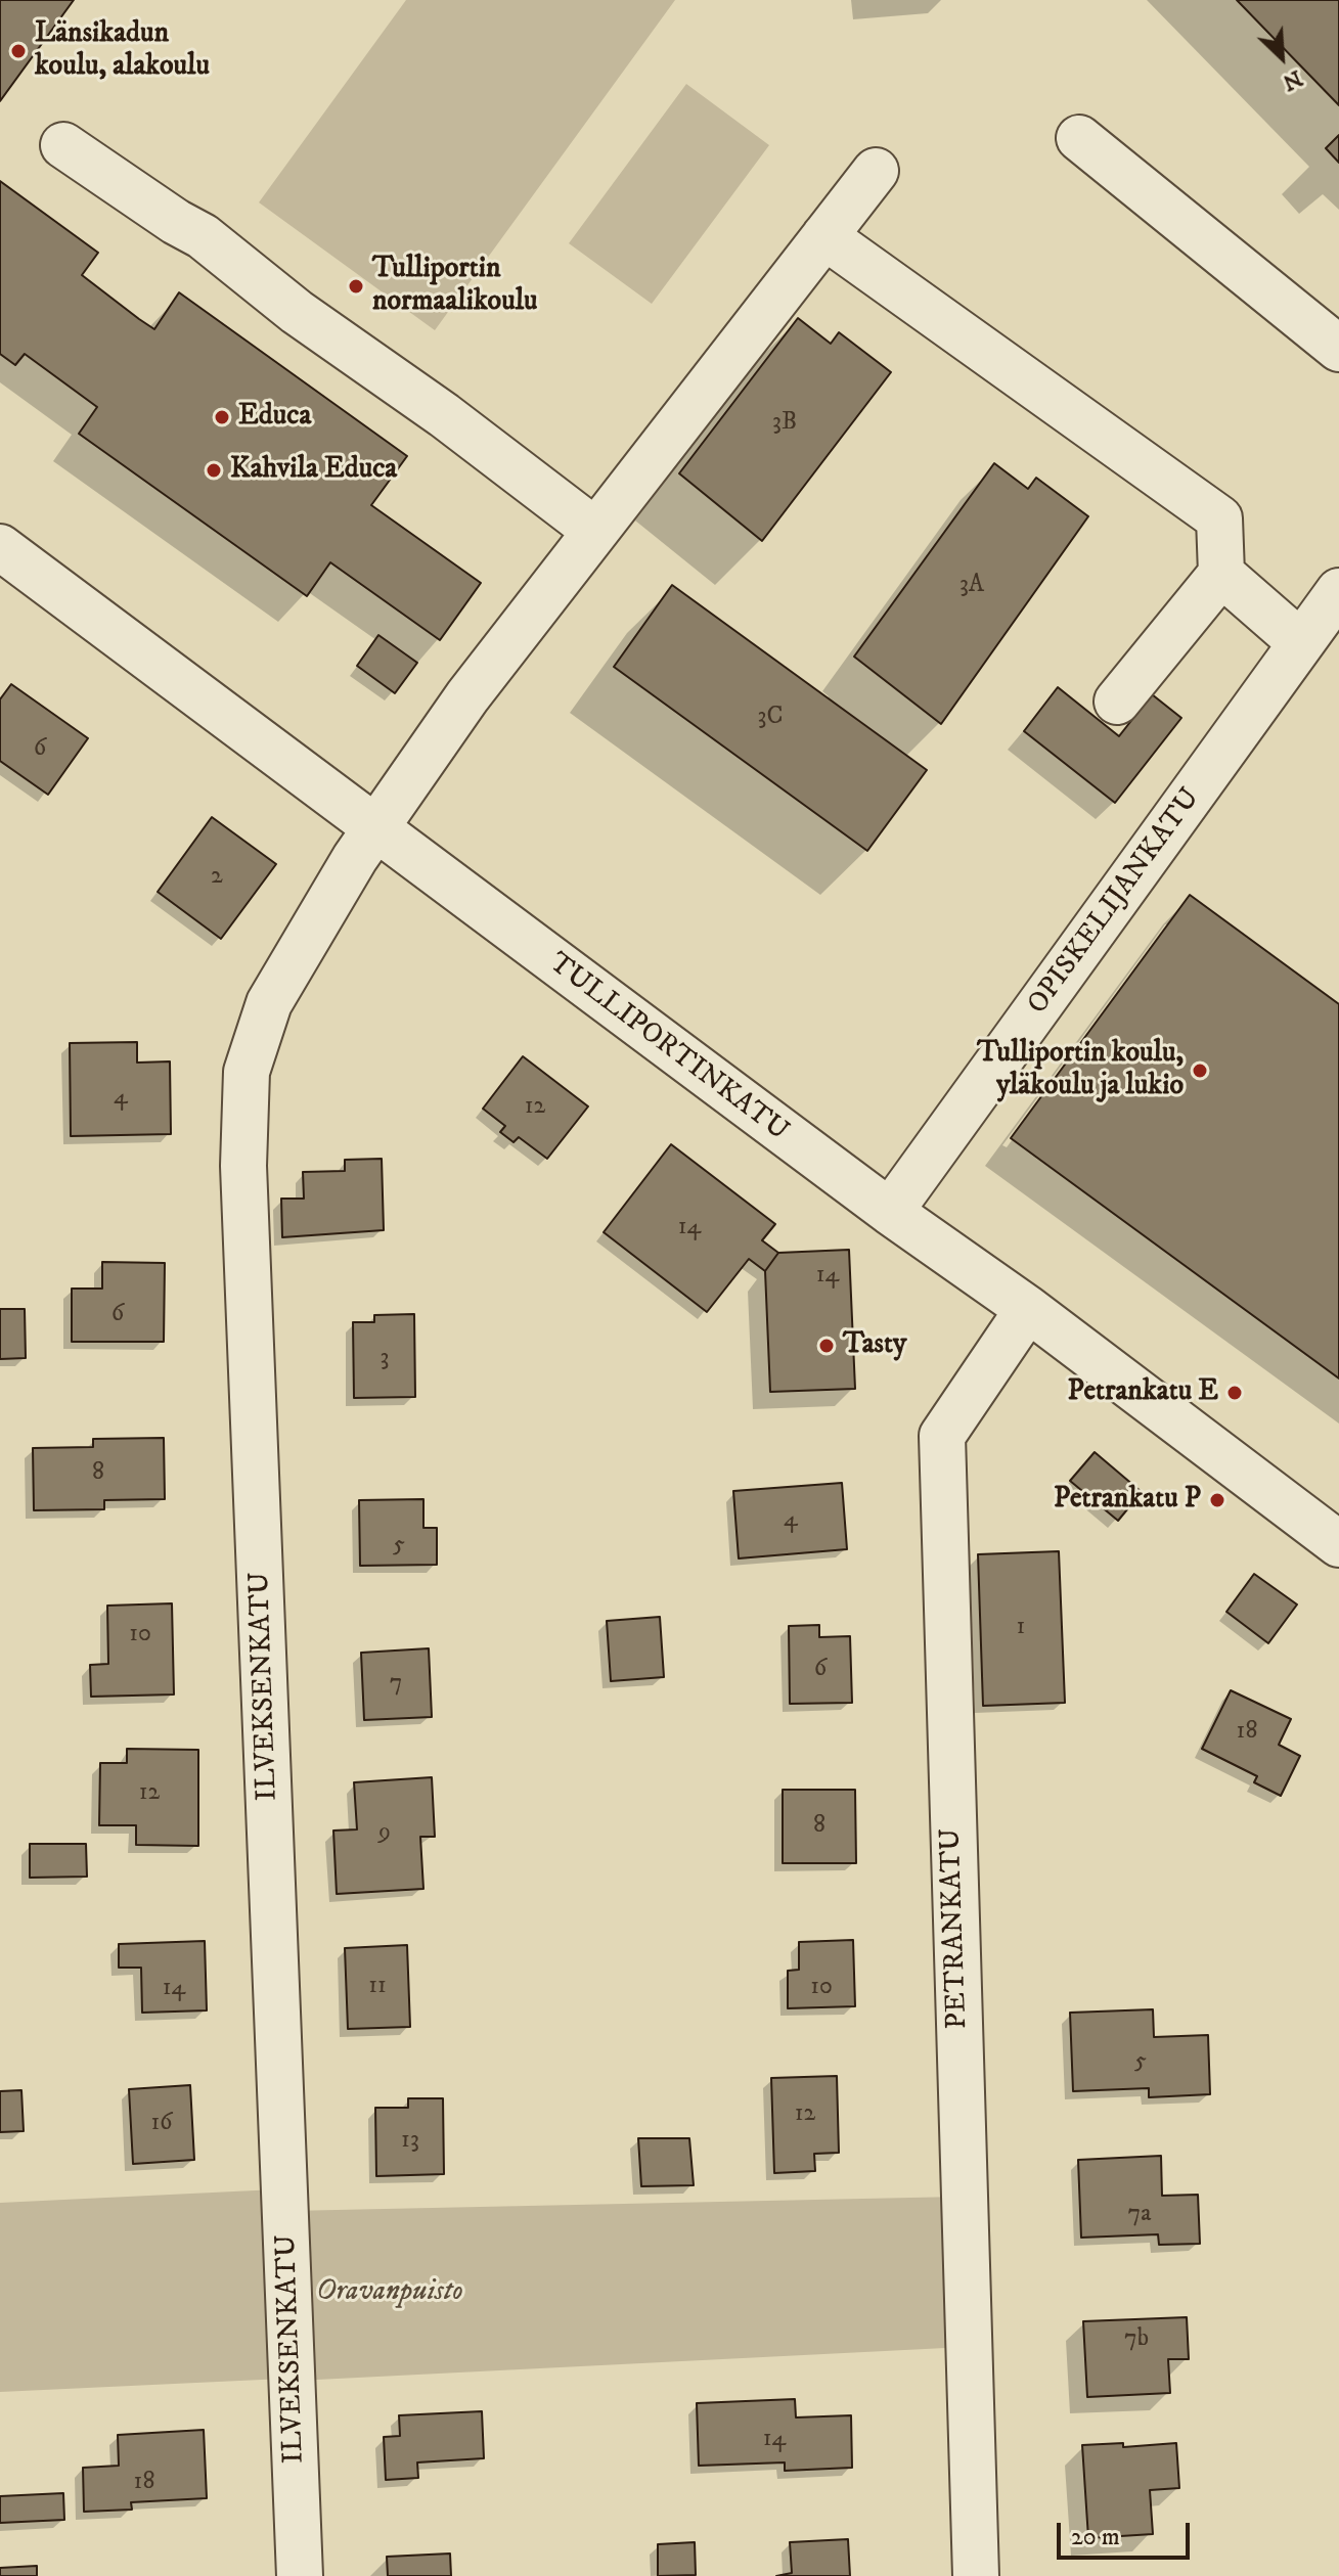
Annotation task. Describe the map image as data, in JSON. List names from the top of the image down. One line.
{"streets":{"street":["OPISKELIJANKATU","TULLIPORTINKATU","ILVEKSENKATU","PETRANKATU"]},"crossings":[["OPISKELIJANKATU","TULLIPORTINKATU"],["TULLIPORTINKATU","ILVEKSENKATU"],["TULLIPORTINKATU","PETRANKATU"]],"parks":["Oravanpuisto"],"places":["Länsikadun koulu, alakoulu","Tulliportin normaalikoulu","Educa","Kahvila Educa","Tulliportin koulu, yläkoulu ja lukio","Tasty","Petrankatu E","Petrankatu P"],"house_numbers":["3B","3A","3C","6","2","4","12","14","14","6","3","8","4","5","1","10","6","7","18","12","8","9","11","10","14","5","12","16","13","7a","7b","14","18"],"scale_bar":"20 m","north":"bottom right"}
